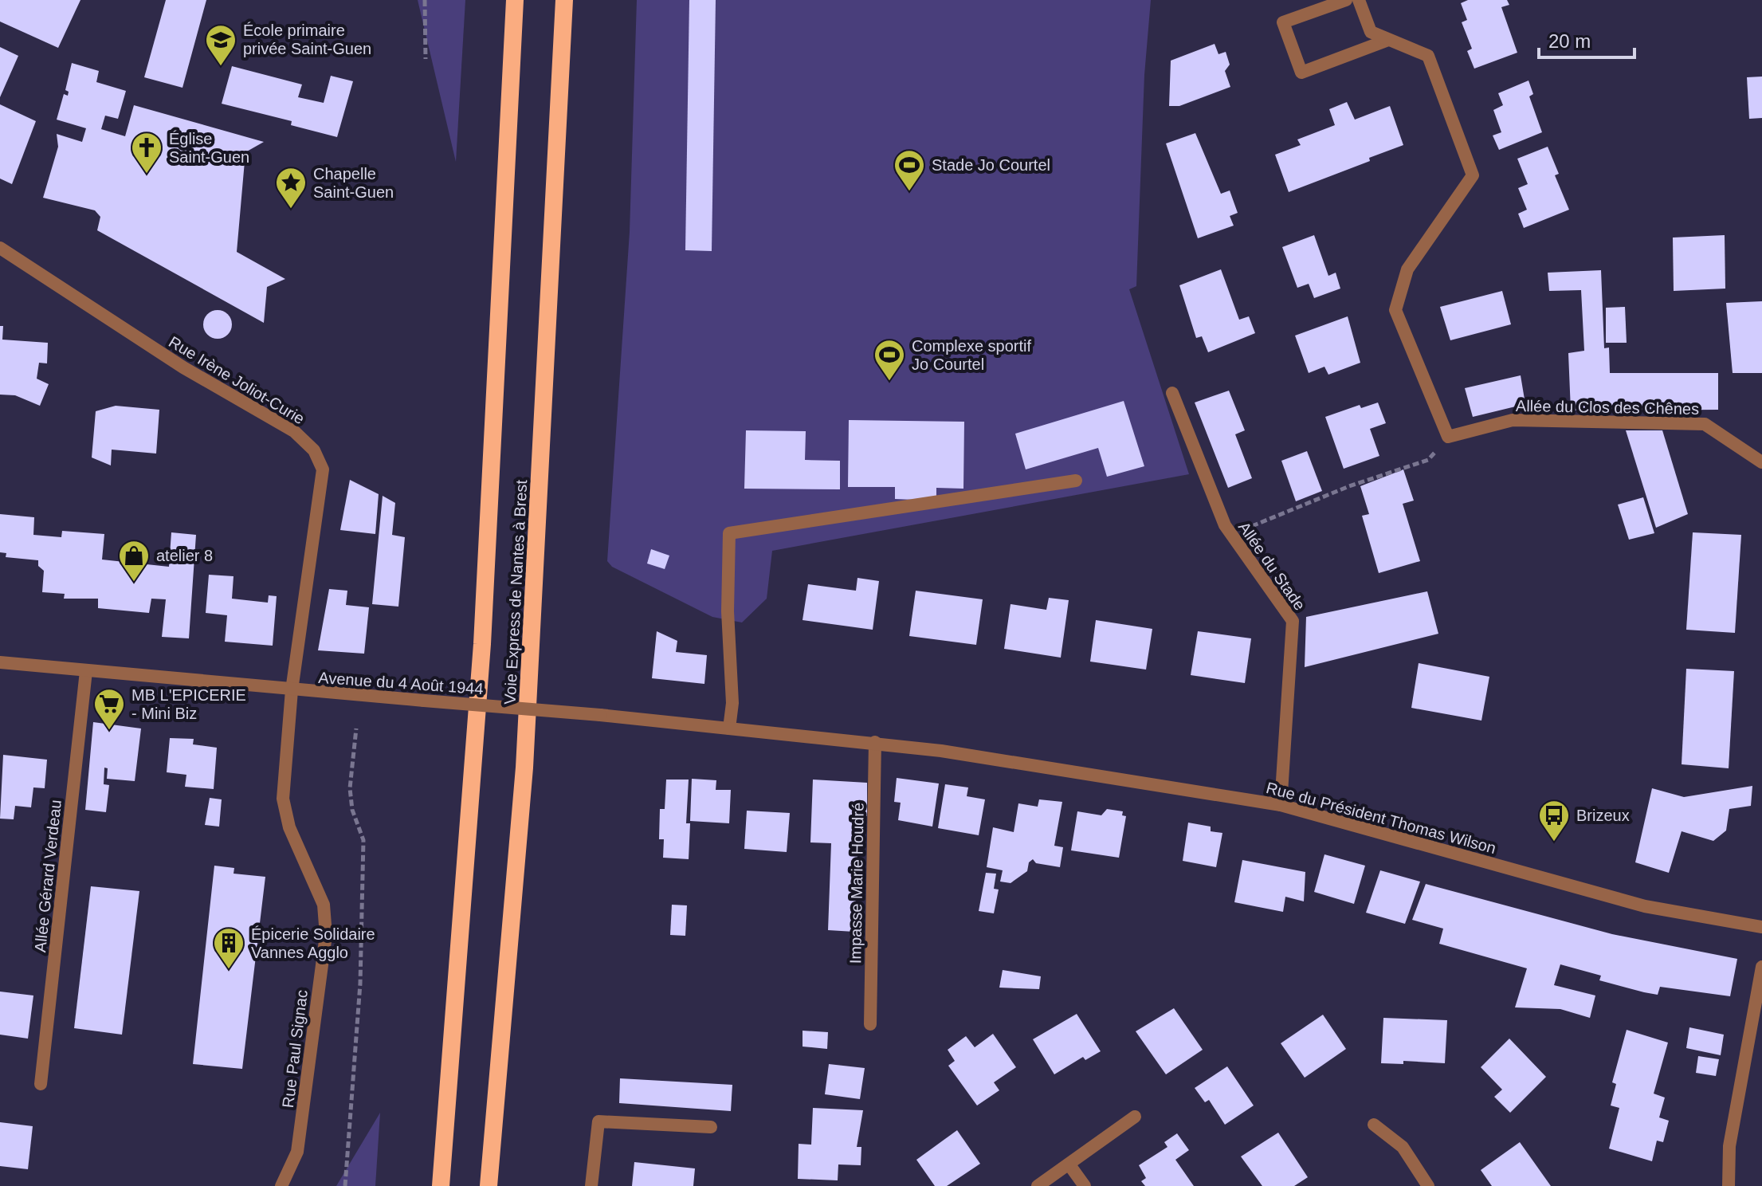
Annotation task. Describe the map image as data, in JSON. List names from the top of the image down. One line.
{"streets":{"highway":["Voie Express de Nantes à Brest"],"street":["Rue Irène Joliot-Curie","Allée du Clos des Chênes","Allée du Stade","Avenue du 4 Août 1944","Rue du Président Thomas Wilson","Allée Gérard Verdeau","Impasse Marie Houdré","Rue Paul Signac"]},"crossings":[["Rue Irène Joliot-Curie","Avenue du 4 Août 1944"],["Rue Irène Joliot-Curie","Rue Paul Signac"],["Allée du Stade","Rue du Président Thomas Wilson"],["Avenue du 4 Août 1944","Rue du Président Thomas Wilson"],["Avenue du 4 Août 1944","Allée Gérard Verdeau"],["Avenue du 4 Août 1944","Impasse Marie Houdré"],["Avenue du 4 Août 1944","Rue Paul Signac"],["Rue du Président Thomas Wilson","Impasse Marie Houdré"]],"places":{"school or university":["École primaire privée Saint-Guen"],"church":["Église Saint-Guen"],"sports":["Stade Jo Courtel","Complexe sportif Jo Courtel"],"place":["Chapelle Saint-Guen"],"shop":["atelier 8"],"supermarket":["MB L'EPICERIE - Mini Biz"],"bus stop":["Brizeux"],"building":["Épicerie Solidaire Vannes Agglo"]},"scale_bar":"20 m"}
